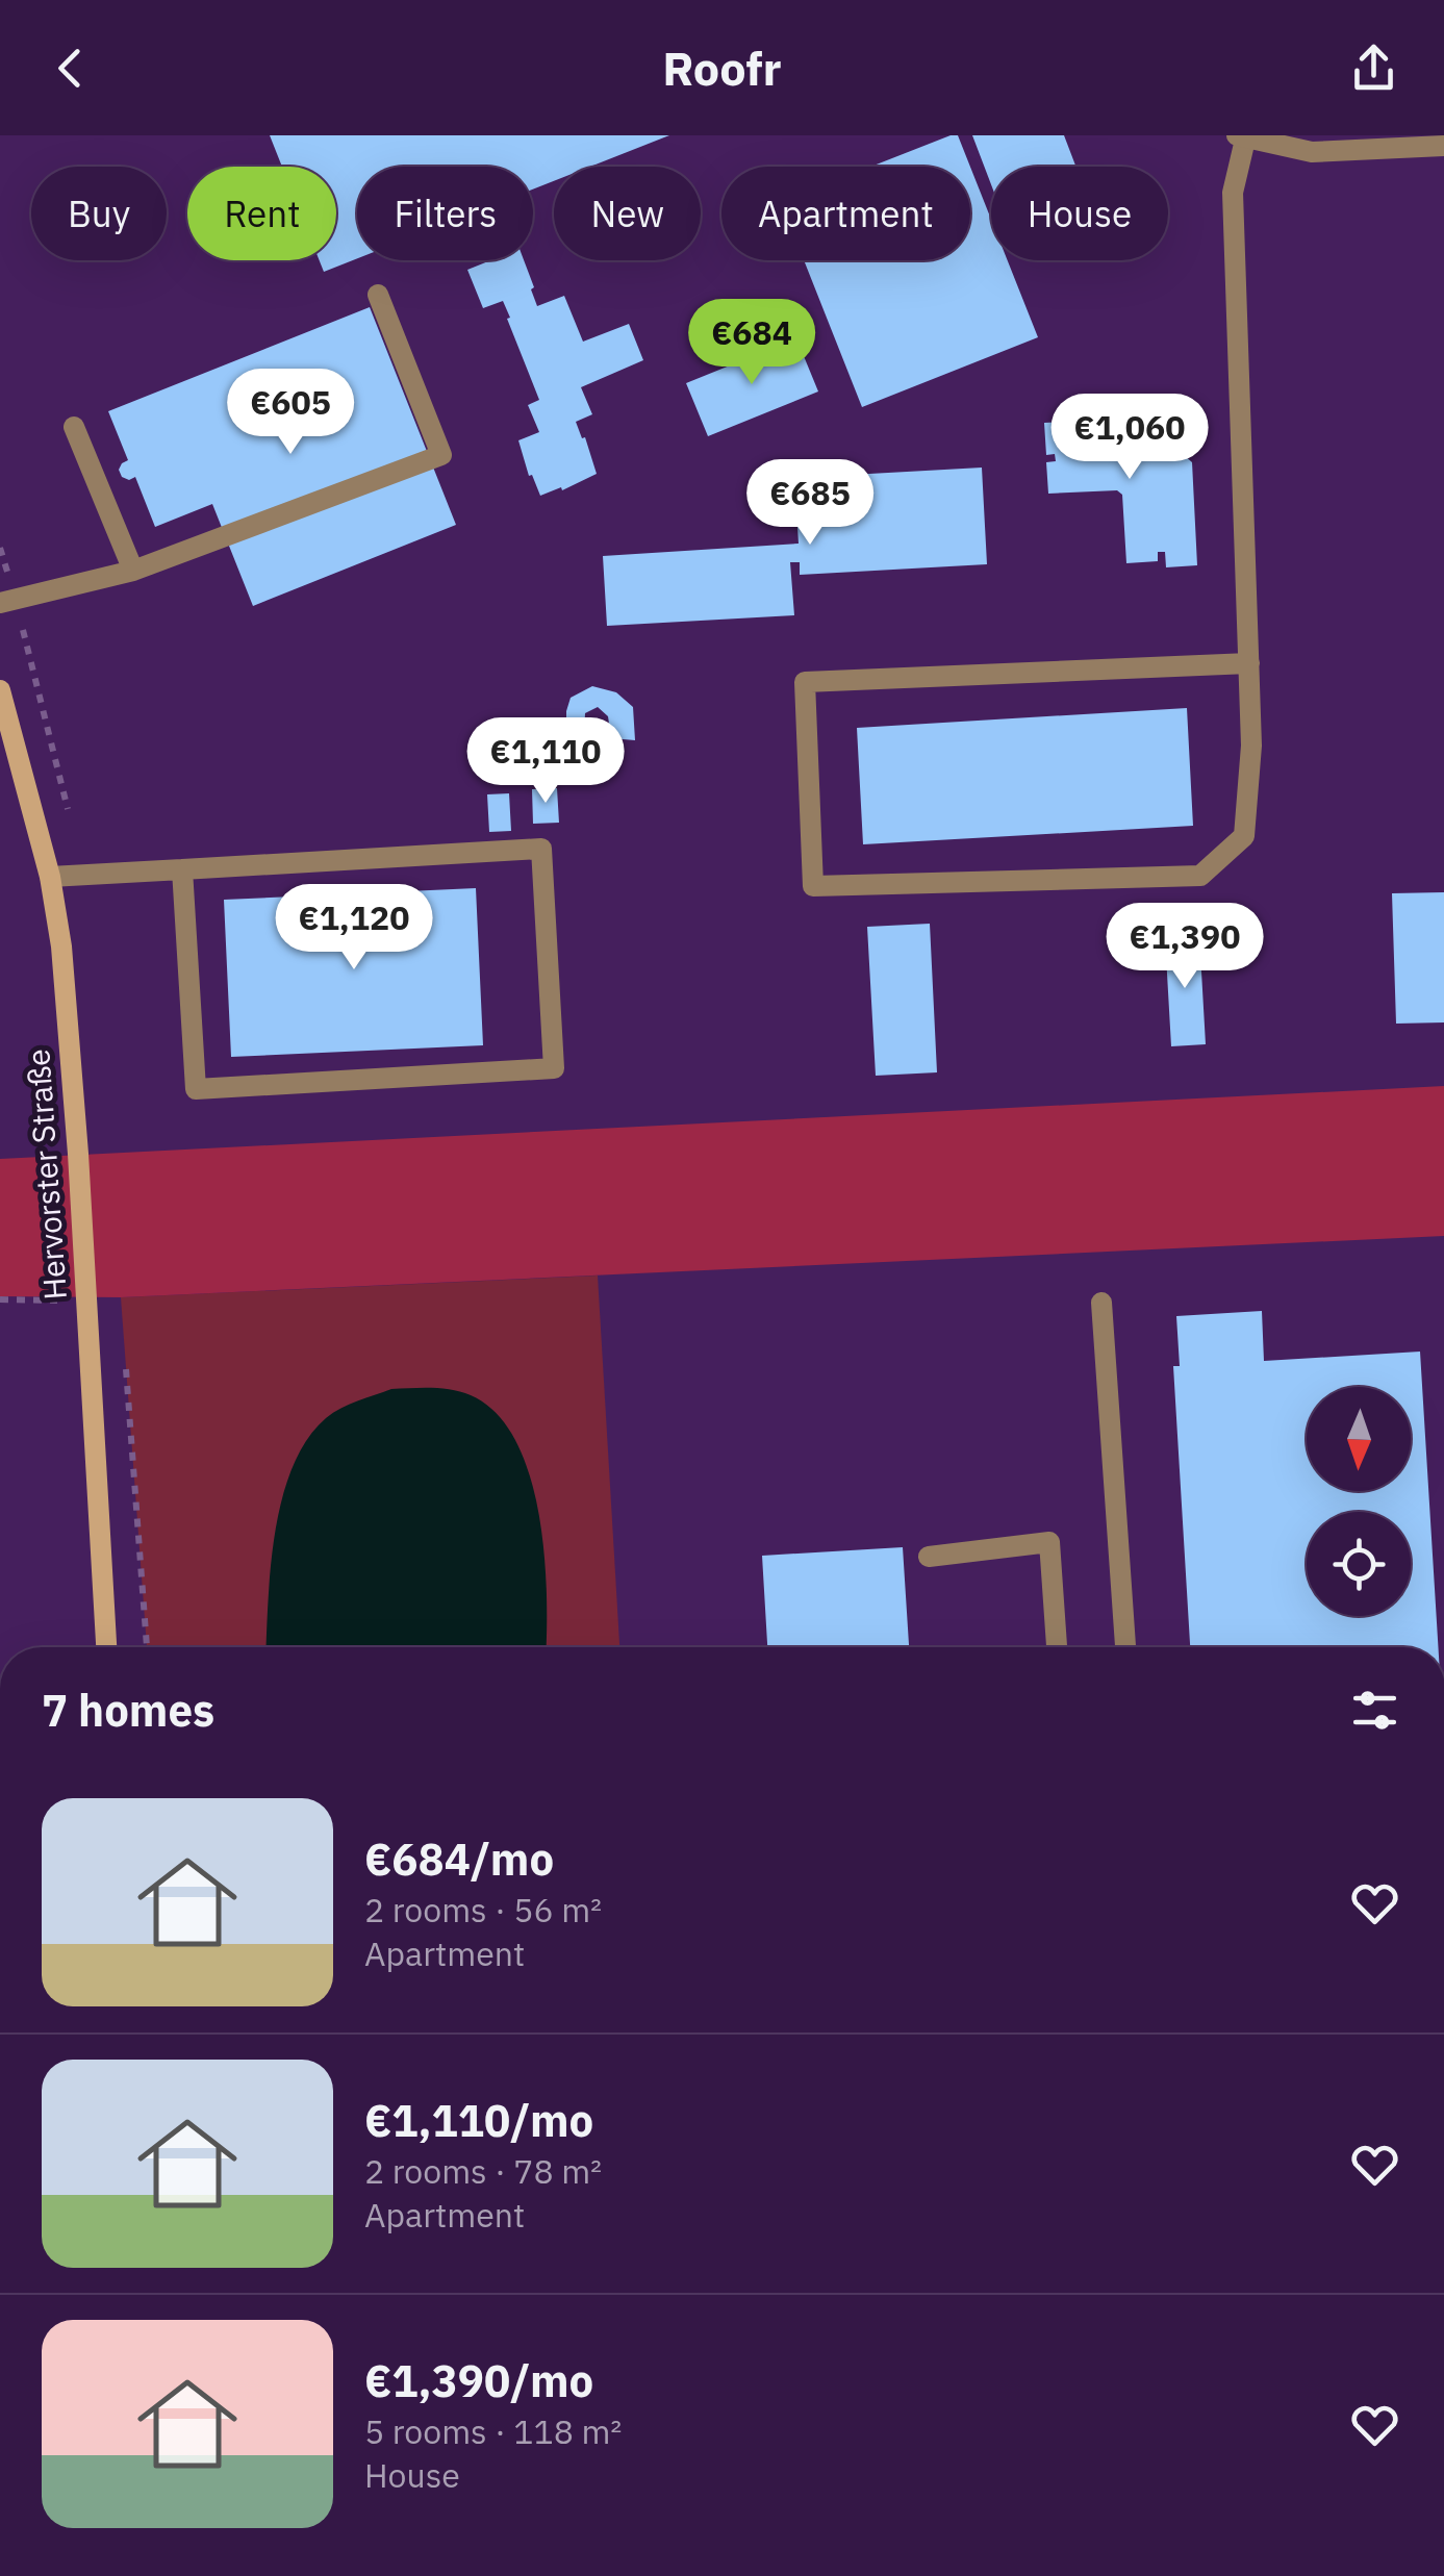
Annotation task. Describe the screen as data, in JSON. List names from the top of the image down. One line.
{"streets":{"street":["Hervorster Straße"]},"north":"bottom","page":{"header":"Roofr","chip":["Buy","Rent","Filters","New","Apartment","House"],"price":["€684","€605","€1,060","€685","€1,110","€1,120","€1,390"],"heading":"7 homes","list":[{"name":"€684/mo","note":"2 rooms · 56 m² · Apartment"},{"name":"€1,110/mo","note":"2 rooms · 78 m² · Apartment"},{"name":"€1,390/mo","note":"5 rooms · 118 m² · House"}]}}
